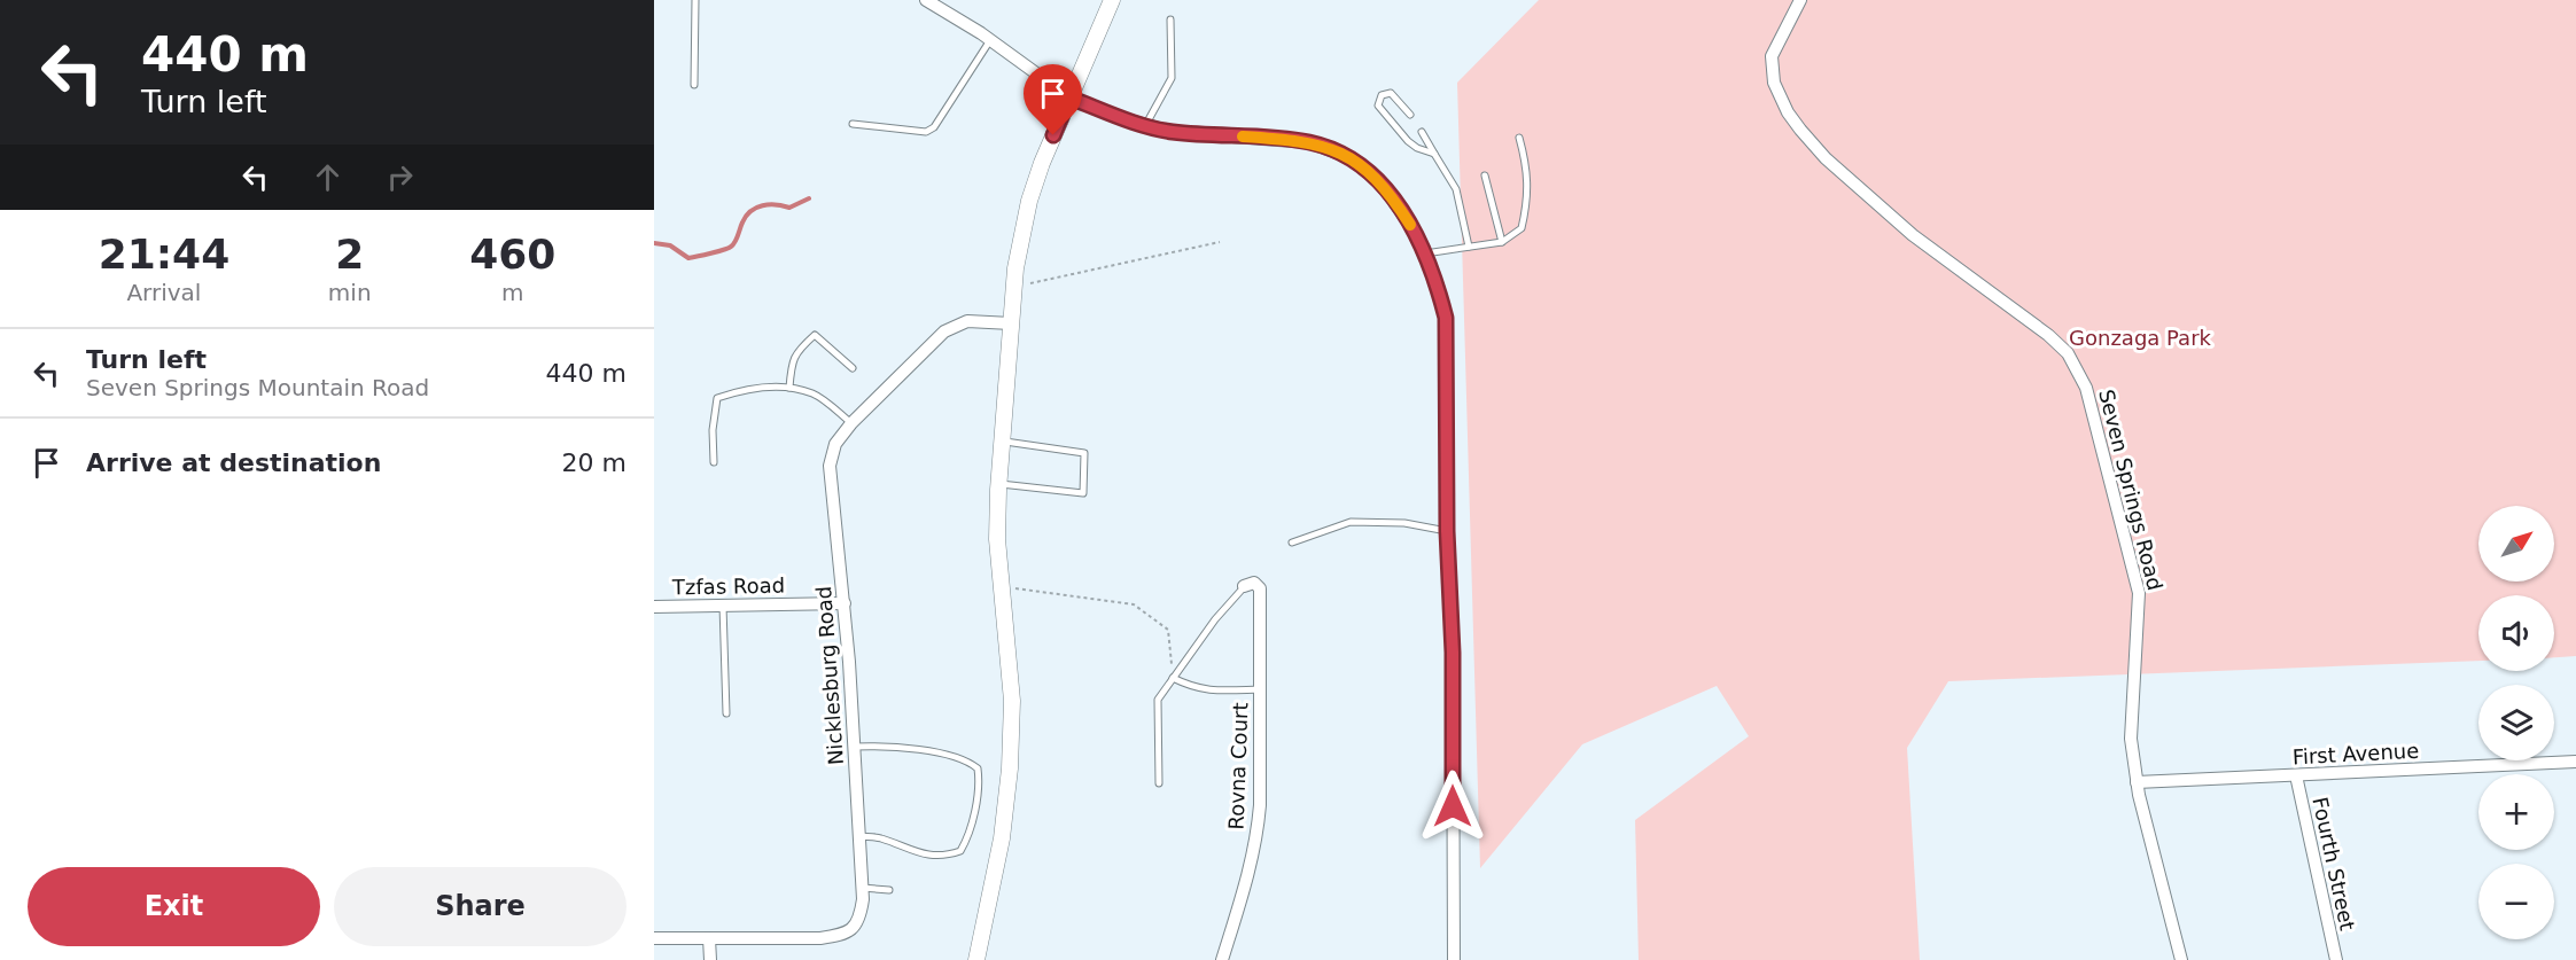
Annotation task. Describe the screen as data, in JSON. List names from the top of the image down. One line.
{"streets":{"street":["Seven Springs Road","Tzfas Road","Nicklesburg Road","First Avenue","Rovna Court","Fourth Street"]},"crossings":[["Seven Springs Road","First Avenue"],["Tzfas Road","Nicklesburg Road"],["First Avenue","Fourth Street"]],"parks":["Gonzaga Park"],"north":"top right","page":{"turn":["440 m","Turn left"],"eta":["21:44","Arrival","2","min","460","m"],"list":[{"name":"Turn left","note":"Seven Springs Mountain Road","value":"440 m"},{"name":"Arrive at destination","value":"20 m"}],"map_buttons":["+","−"],"buttons":["Exit","Share"]}}
